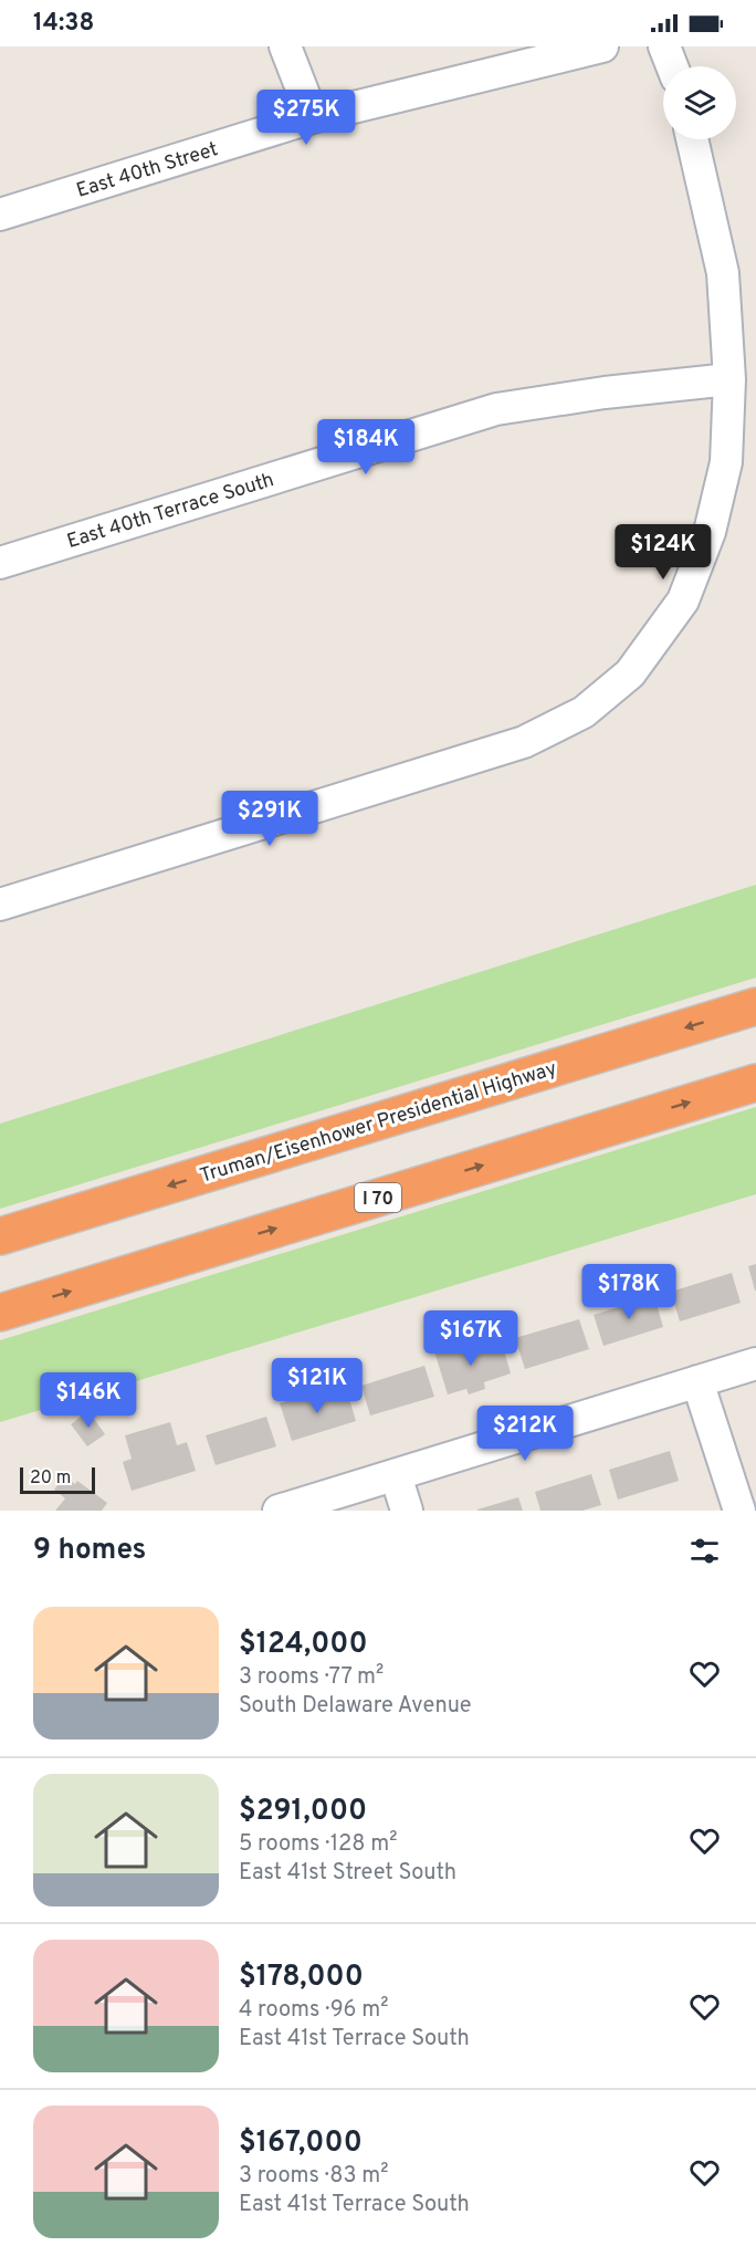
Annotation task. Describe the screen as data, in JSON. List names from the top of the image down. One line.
{"streets":{"highway":["Truman/Eisenhower Presidential Highway","I 70"],"street":["East 40th Street","East 40th Terrace South"]},"scale_bar":"20 m","page":{"status":"14:38","price":["$275K","$184K","$124K","$291K","$178K","$167K","$121K","$146K","$212K"],"scale":"20 m","heading":"9 homes","list":[{"name":"$124,000","note":"3 rooms · 77 m² · South Delaware Avenue"},{"name":"$291,000","note":"5 rooms · 128 m² · East 41st Street South"},{"name":"$178,000","note":"4 rooms · 96 m² · East 41st Terrace South"},{"name":"$167,000","note":"3 rooms · 83 m² · East 41st Terrace South"}]}}
